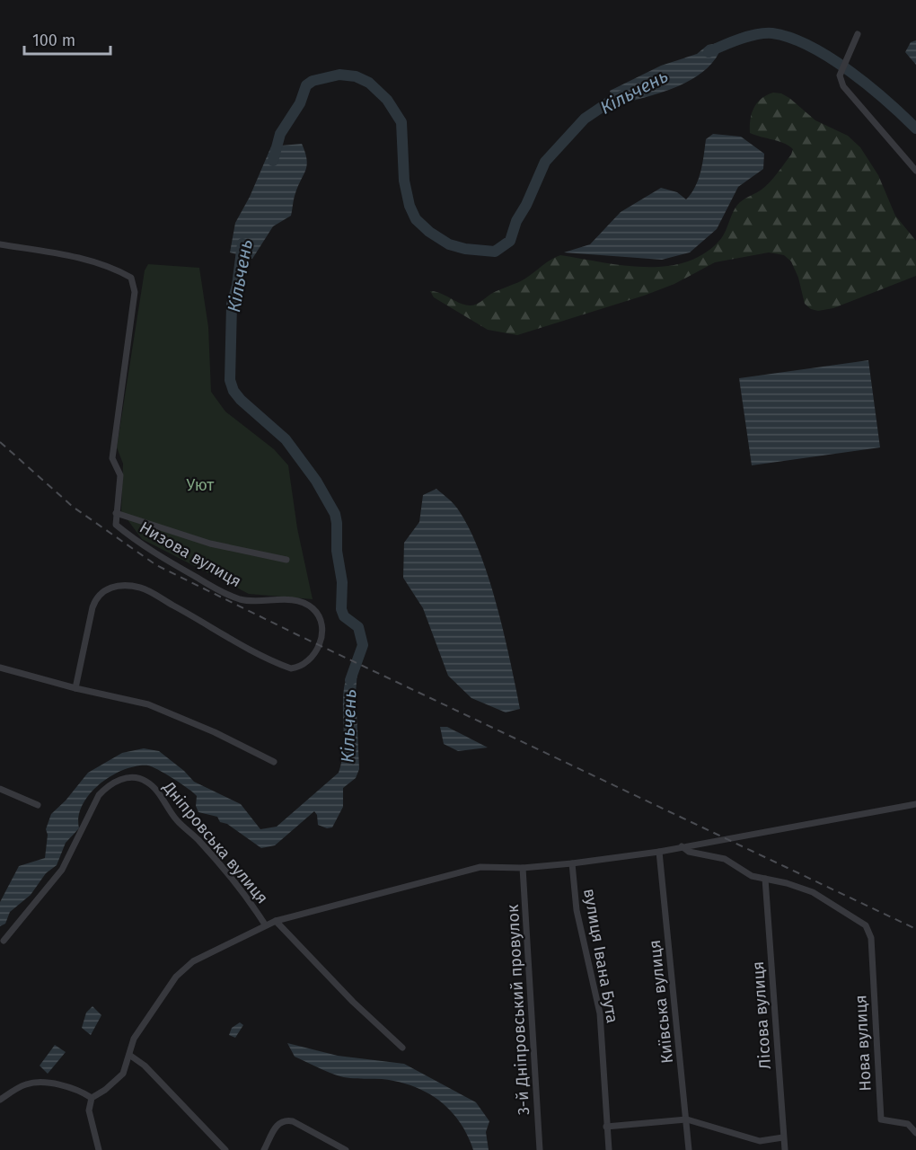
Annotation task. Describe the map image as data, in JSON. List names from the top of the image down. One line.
{"streets":{"street":["Низова вулиця","Дніпровська вулиця","вулиця Івана Бута","Київська вулиця","3-й Дніпровський провулок","Лісова вулиця","Нова вулиця"]},"crossings":[["Дніпровська вулиця","вулиця Івана Бута"],["Дніпровська вулиця","Київська вулиця"],["Дніпровська вулиця","3-й Дніпровський провулок"],["Лісова вулиця","Нова вулиця"]],"water":["Кільчень"],"parks":["Уют"],"scale_bar":"100 m"}
